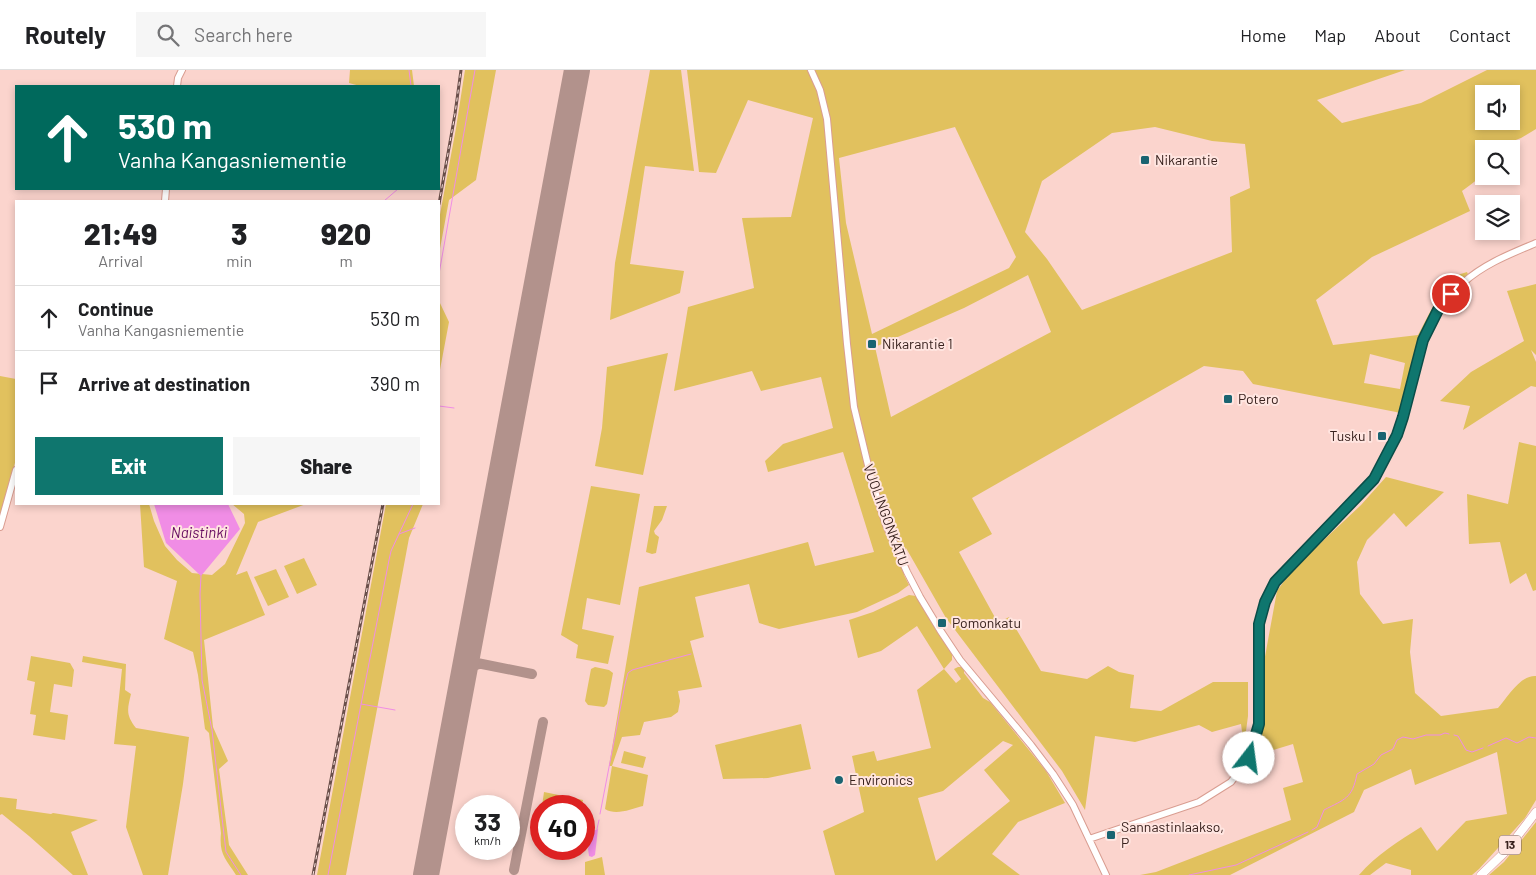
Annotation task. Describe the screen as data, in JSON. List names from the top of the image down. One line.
{"streets":{"highway":["13"],"street":["VUOLINGONKATU"]},"water":["Naistinki"],"places":{"transit":["Nikarantie","Nikarantie 1","Potero","Tusku I","Pomonkatu","Sannastinlaakso, P"],"other":["Environics"]},"page":{"header":"Routely","search":"Search here","nav":["Home","Map","About","Contact"],"turn":["530 m","Vanha Kangasniementie"],"eta":["21:49","Arrival","3","min","920","m"],"list":[{"name":"Continue","note":"Vanha Kangasniementie","value":"530 m"},{"name":"Arrive at destination","value":"390 m"}],"buttons":["Exit","Share"],"speed":"33 km/h","limit":"40"}}
